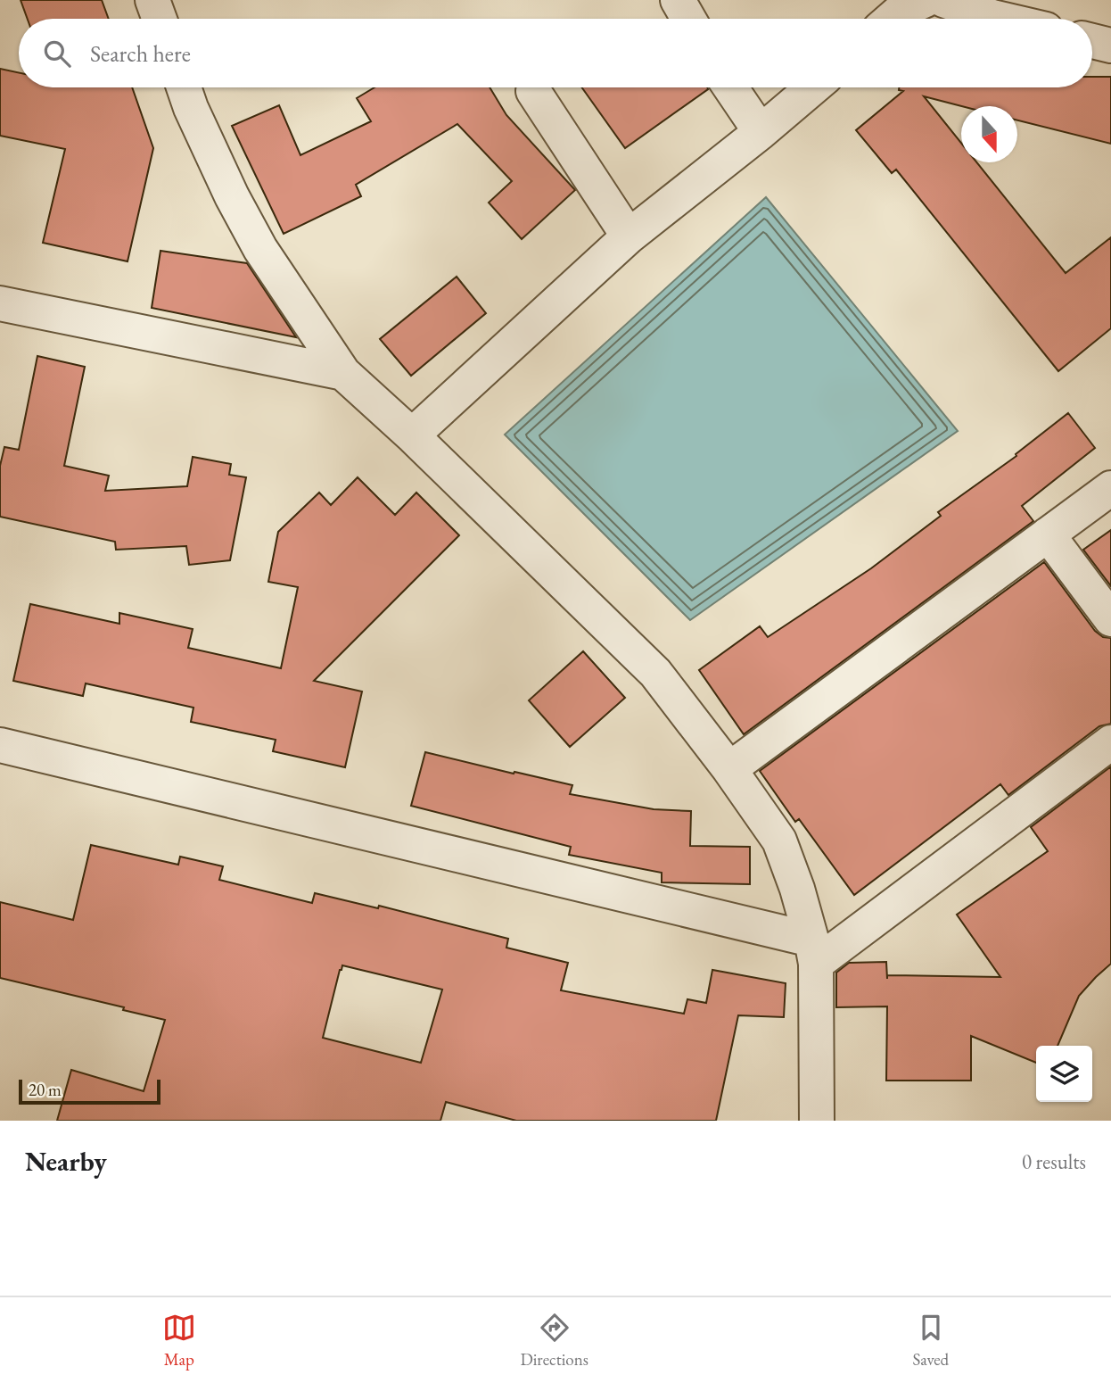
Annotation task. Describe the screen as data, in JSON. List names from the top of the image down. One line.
{"scale_bar":"20 m","north":"bottom","page":{"search":"Search here","scale":"20 m","heading":["Nearby","0 results"],"nav":["Map","Directions","Saved"]}}
